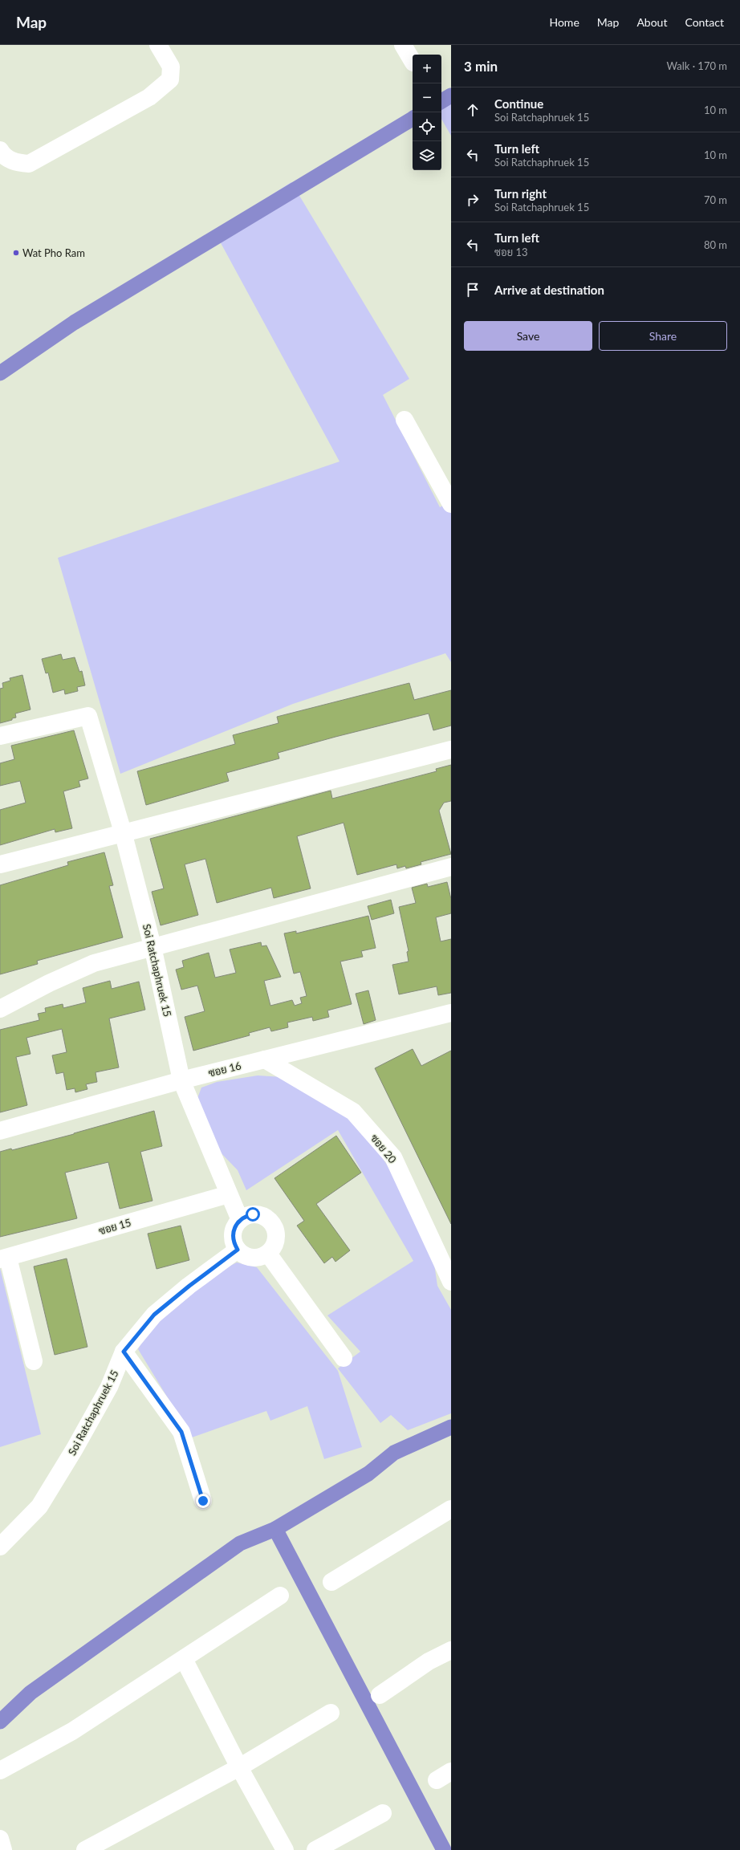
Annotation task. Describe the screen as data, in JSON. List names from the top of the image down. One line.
{"streets":{"street":["Soi Ratchaphruek 15","ซอย 16","ซอย 20","ซอย 15"]},"crossings":[["Soi Ratchaphruek 15","ซอย 16"],["Soi Ratchaphruek 15","ซอย 15"],["ซอย 16","ซอย 20"]],"places":["Wat Pho Ram"],"page":{"header":"Map","nav":["Home","Map","About","Contact"],"heading":["3 min","Walk · 170 m"],"map_buttons":["+","−"],"list":[["Continue","Soi Ratchaphruek 15","10 m"],["Turn left","Soi Ratchaphruek 15","10 m"],["Turn right","Soi Ratchaphruek 15","70 m"],["Turn left","ซอย 13","80 m"],"Arrive at destination"],"buttons":["Save","Share"]}}
